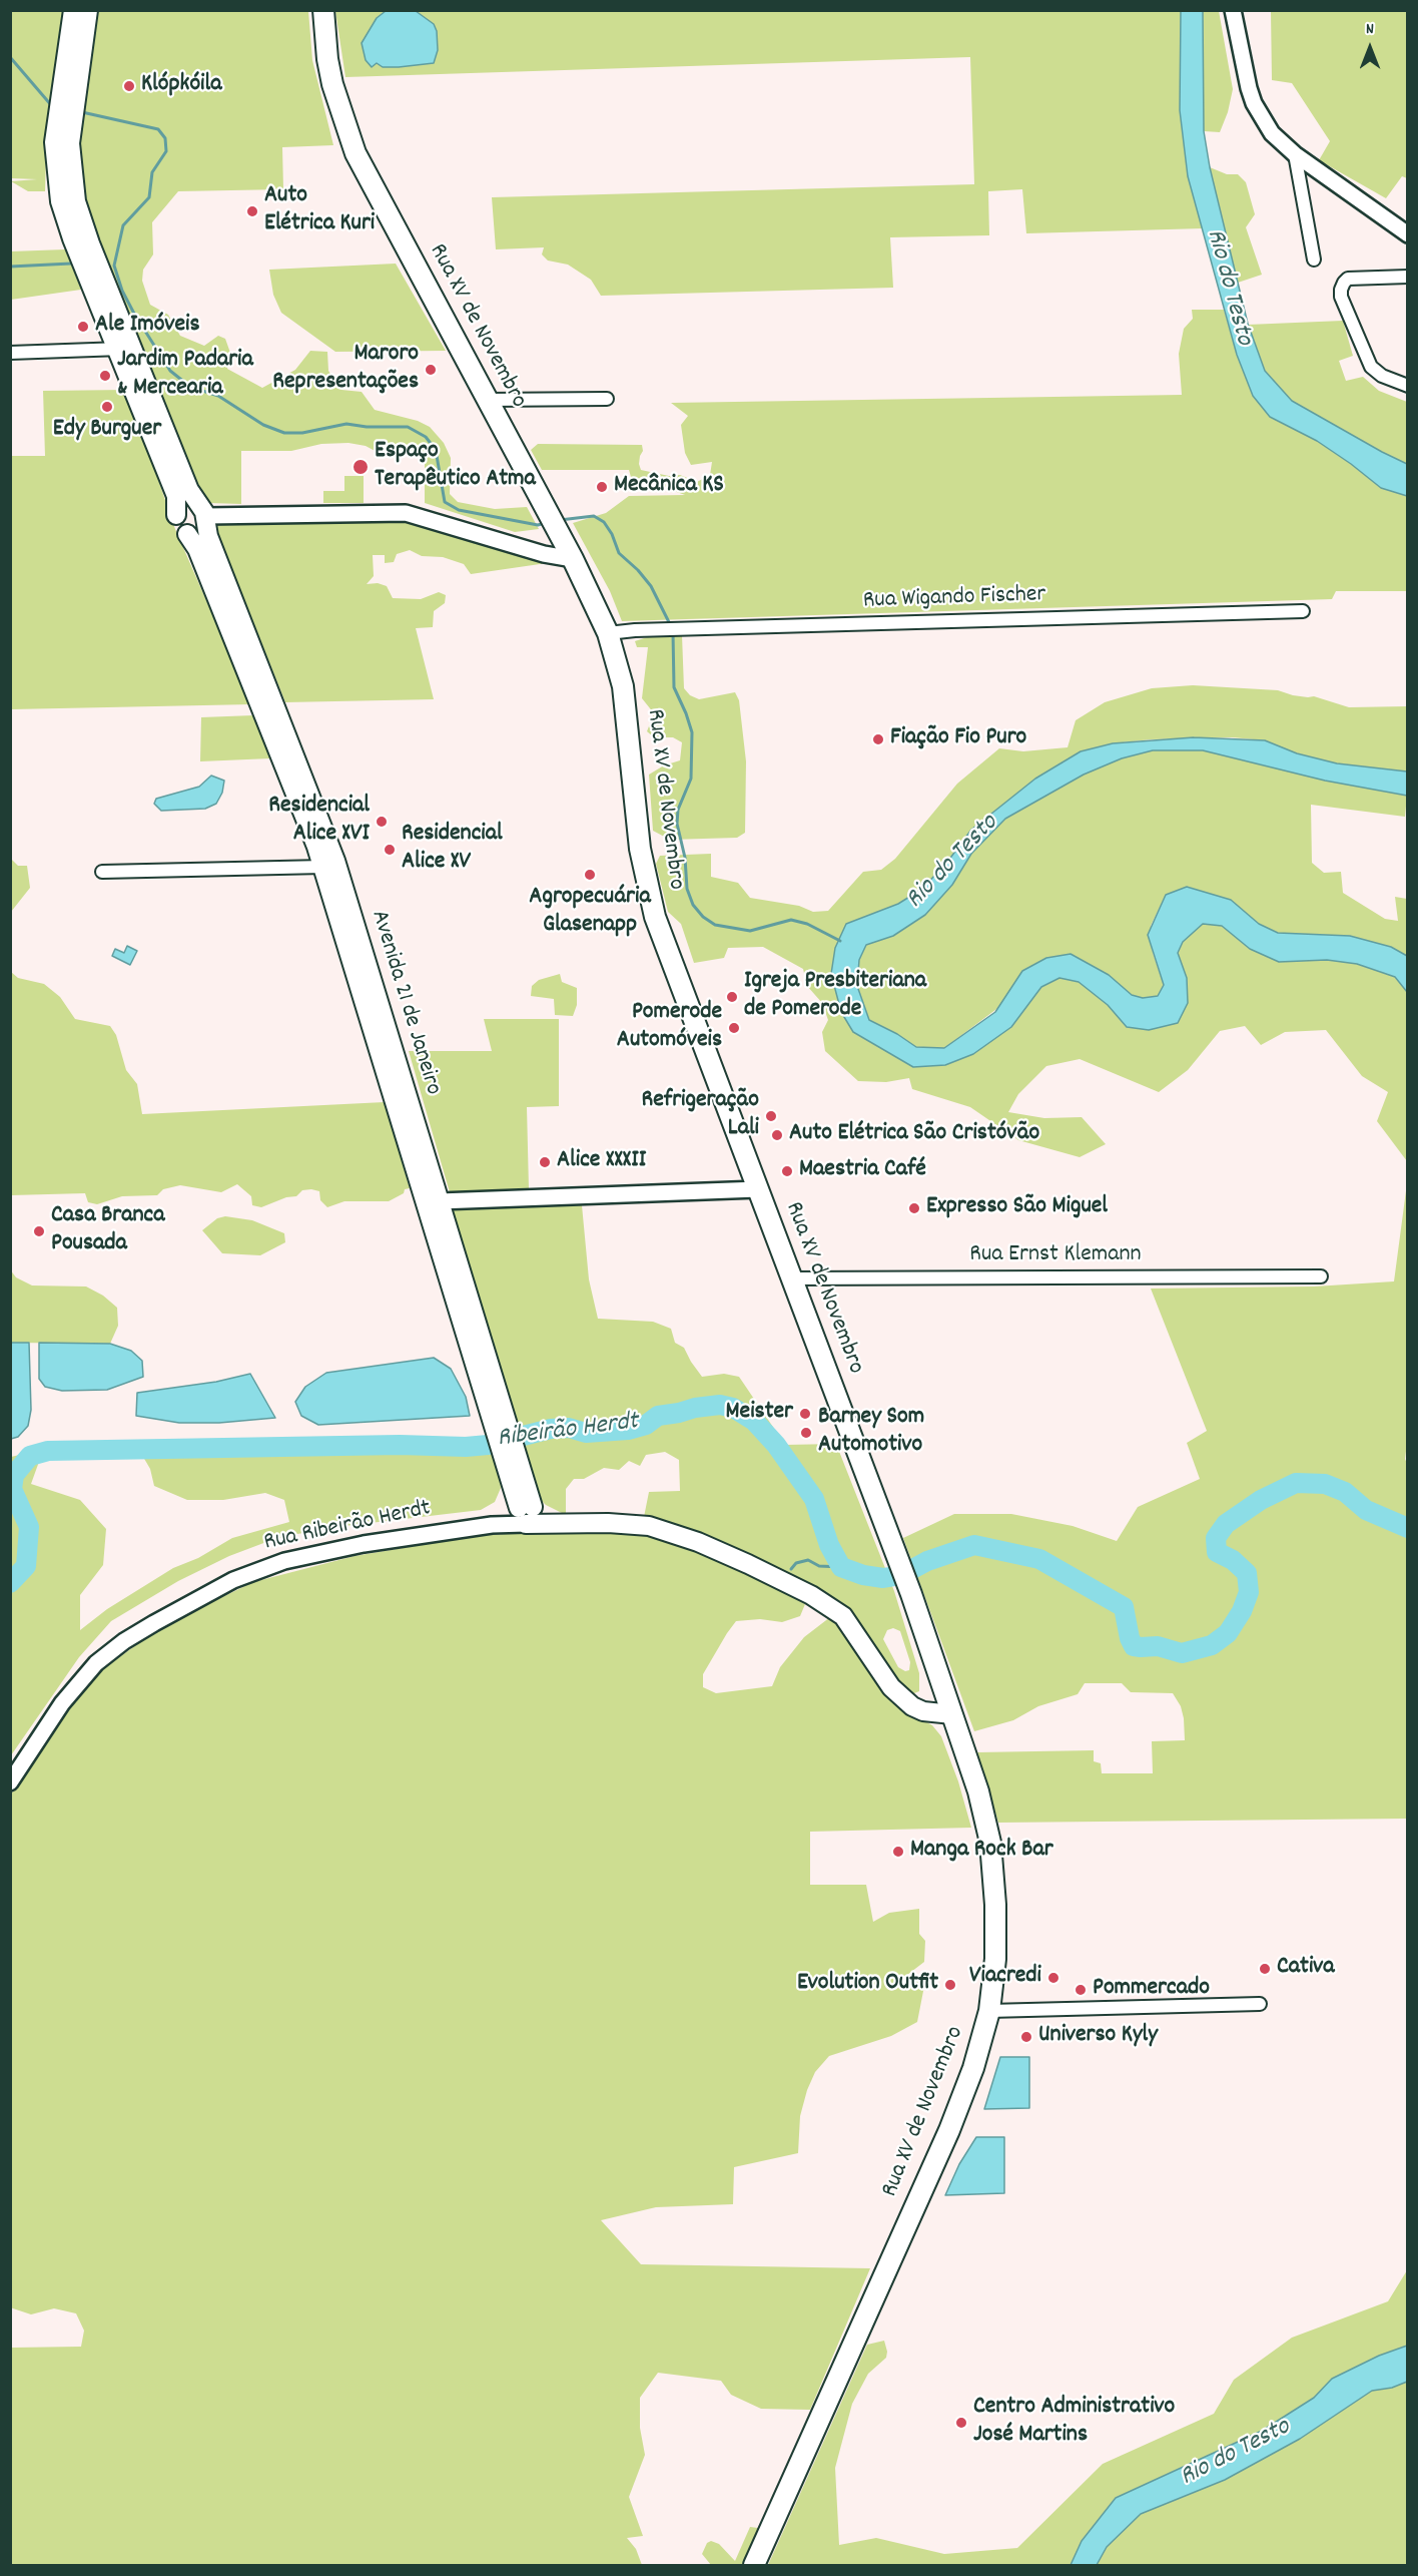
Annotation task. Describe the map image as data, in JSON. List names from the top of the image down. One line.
{"streets":{"main road":["Rua XV de Novembro","Avenida 21 de Janeiro","Rua Ribeirão Herdt"],"street":["Rua Wigando Fischer","Rua Ernst Klemann"]},"crossings":[["Rua XV de Novembro","Rua Wigando Fischer"],["Rua XV de Novembro","Rua Ernst Klemann"],["Rua XV de Novembro","Rua Ribeirão Herdt"],["Avenida 21 de Janeiro","Rua Ribeirão Herdt"]],"water":["Rio do Testo","Ribeirão Herdt"],"places":["Klópkóila","Auto Elétrica Kuri","Ale Imóveis","Maroro Representações","Jardim Padaria & Mercearia","Edy Burguer","Espaço Terapêutico Atma","Mecânica KS","Fiação Fio Puro","Residencial Alice XVI","Residencial Alice XV","Agropecuária Glasenapp","Igreja Presbiteriana de Pomerode","Pomerode Automóveis","Refrigeração Lali","Auto Elétrica São Cristóvão","Alice XXXII","Maestria Café","Expresso São Miguel","Casa Branca Pousada","Meister","Barney Som Automotivo","Manga Rock Bar","Cativa","Viacredi","Evolution Outfit","Pommercado","Universo Kyly","Centro Administrativo José Martins"],"north":"top"}
